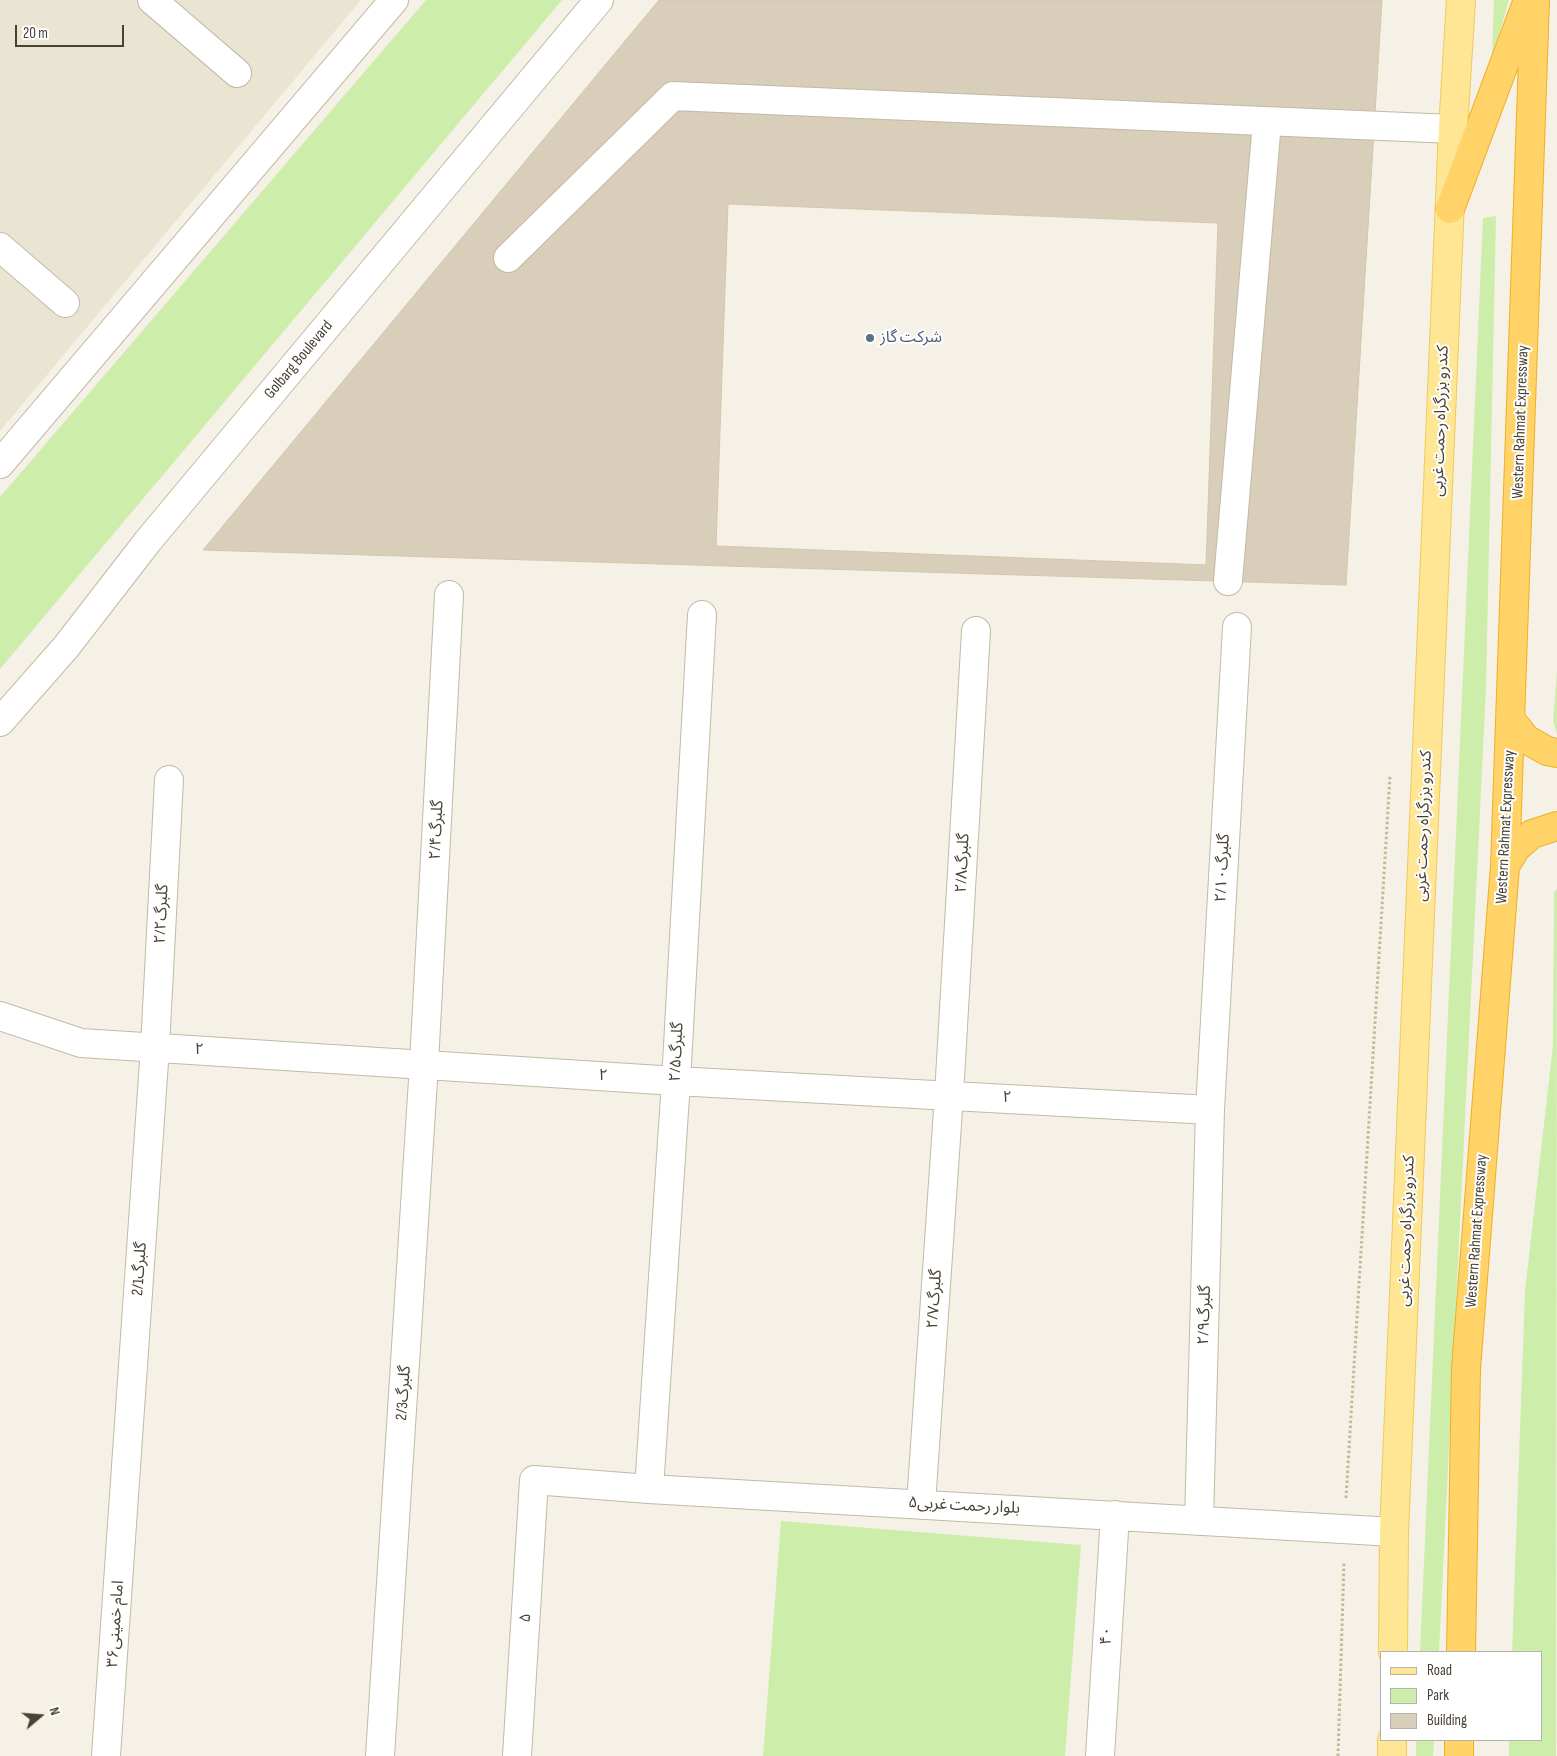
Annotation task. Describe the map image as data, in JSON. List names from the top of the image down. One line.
{"streets":{"highway":["Western Rahmat Expressway"],"main road":["کندرو بزرگراه رحمت غربی"],"street":["Golbarg Boulevard","گلبرگ۲/۴","گلبرگ۲/۸","گلبرگ۲/۱۰","گلبرگ۲/۲","۲","گلبرگ۲/۵","2/1گلبرگ","گلبرگ۲/۷","گلبرگ۲/۹","2/3گلبرگ","بلوار رحمت غربی۵","۵","امام خمینی۳۶","۴۰"]},"crossings":[["کندرو بزرگراه رحمت غربی","بلوار رحمت غربی۵"],["گلبرگ۲/۴","۲"],["گلبرگ۲/۴","2/3گلبرگ"],["گلبرگ۲/۸","۲"],["گلبرگ۲/۸","گلبرگ۲/۷"],["گلبرگ۲/۱۰","۲"],["گلبرگ۲/۱۰","گلبرگ۲/۹"],["گلبرگ۲/۲","۲"],["گلبرگ۲/۲","2/1گلبرگ"],["۲","گلبرگ۲/۵"],["۲","2/1گلبرگ"],["۲","گلبرگ۲/۷"],["۲","گلبرگ۲/۹"],["۲","2/3گلبرگ"],["گلبرگ۲/۵","بلوار رحمت غربی۵"],["2/1گلبرگ","امام خمینی۳۶"],["گلبرگ۲/۷","بلوار رحمت غربی۵"],["گلبرگ۲/۹","بلوار رحمت غربی۵"],["بلوار رحمت غربی۵","۵"],["بلوار رحمت غربی۵","۴۰"]],"places":["شرکت گاز"],"legend":["Road","Park","Building"],"scale_bar":"20 m","north":"right"}
